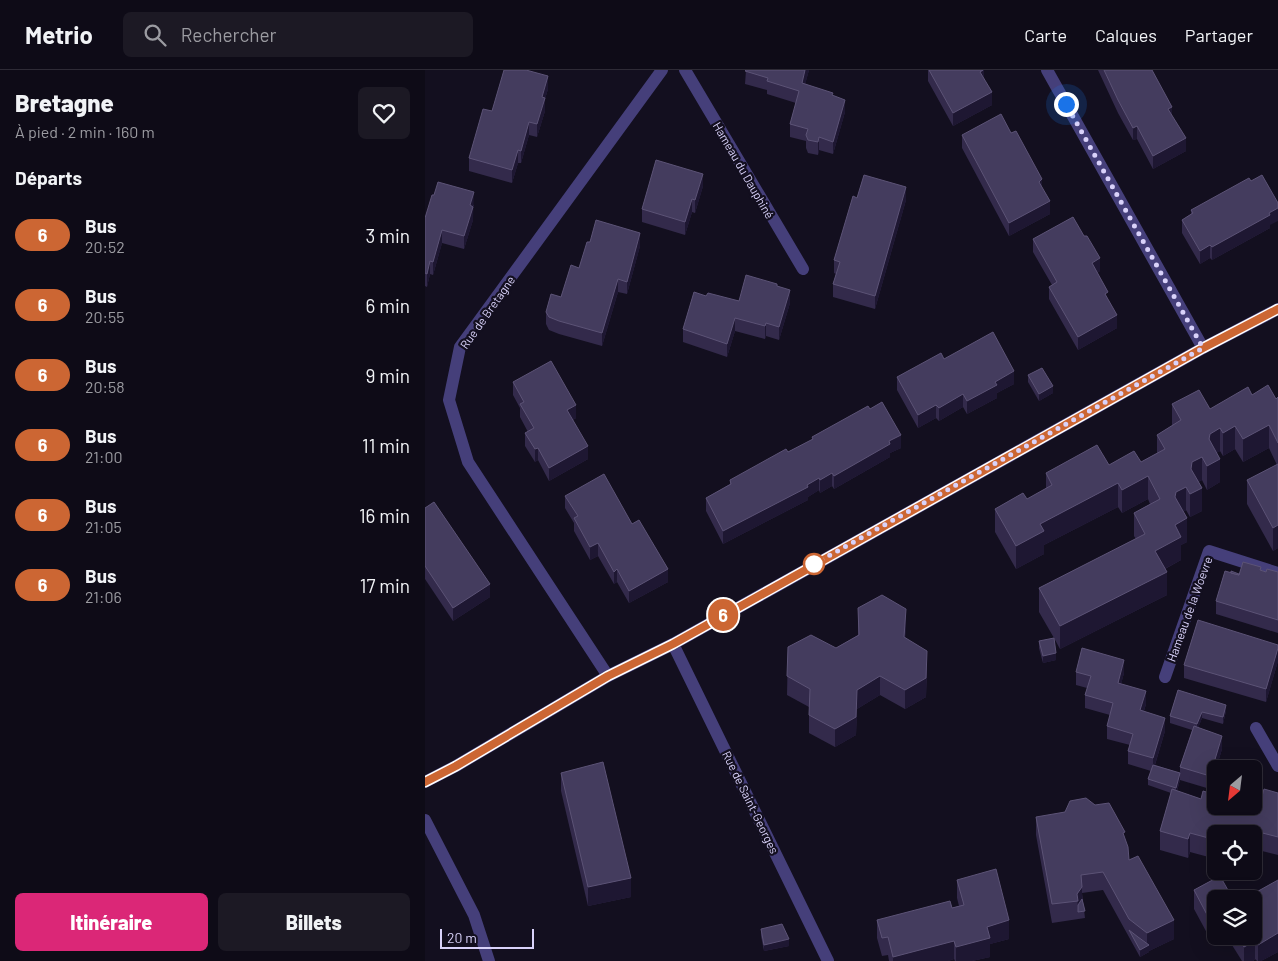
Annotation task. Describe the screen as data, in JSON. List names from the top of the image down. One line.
{"streets":{"street":["Hameau du Dauphiné","Rue de Bretagne","Hameau de la Woevre","Rue de Saint-Georges"]},"lines":["bus line 6"],"scale_bar":"20 m","north":"bottom left","page":{"header":"Metrio","search":"Rechercher","nav":["Carte","Calques","Partager"],"heading":[["Bretagne","À pied · 2 min · 160 m"],"Départs"],"on_map":"6","list":[{"mark":"6","name":"Bus","note":"20:52","value":"3 min"},{"mark":"6","name":"Bus","note":"20:55","value":"6 min"},{"mark":"6","name":"Bus","note":"20:58","value":"9 min"},{"mark":"6","name":"Bus","note":"21:00","value":"11 min"},{"mark":"6","name":"Bus","note":"21:05","value":"16 min"},{"mark":"6","name":"Bus","note":"21:06","value":"17 min"}],"buttons":["Itinéraire","Billets"],"scale":"20 m"}}
